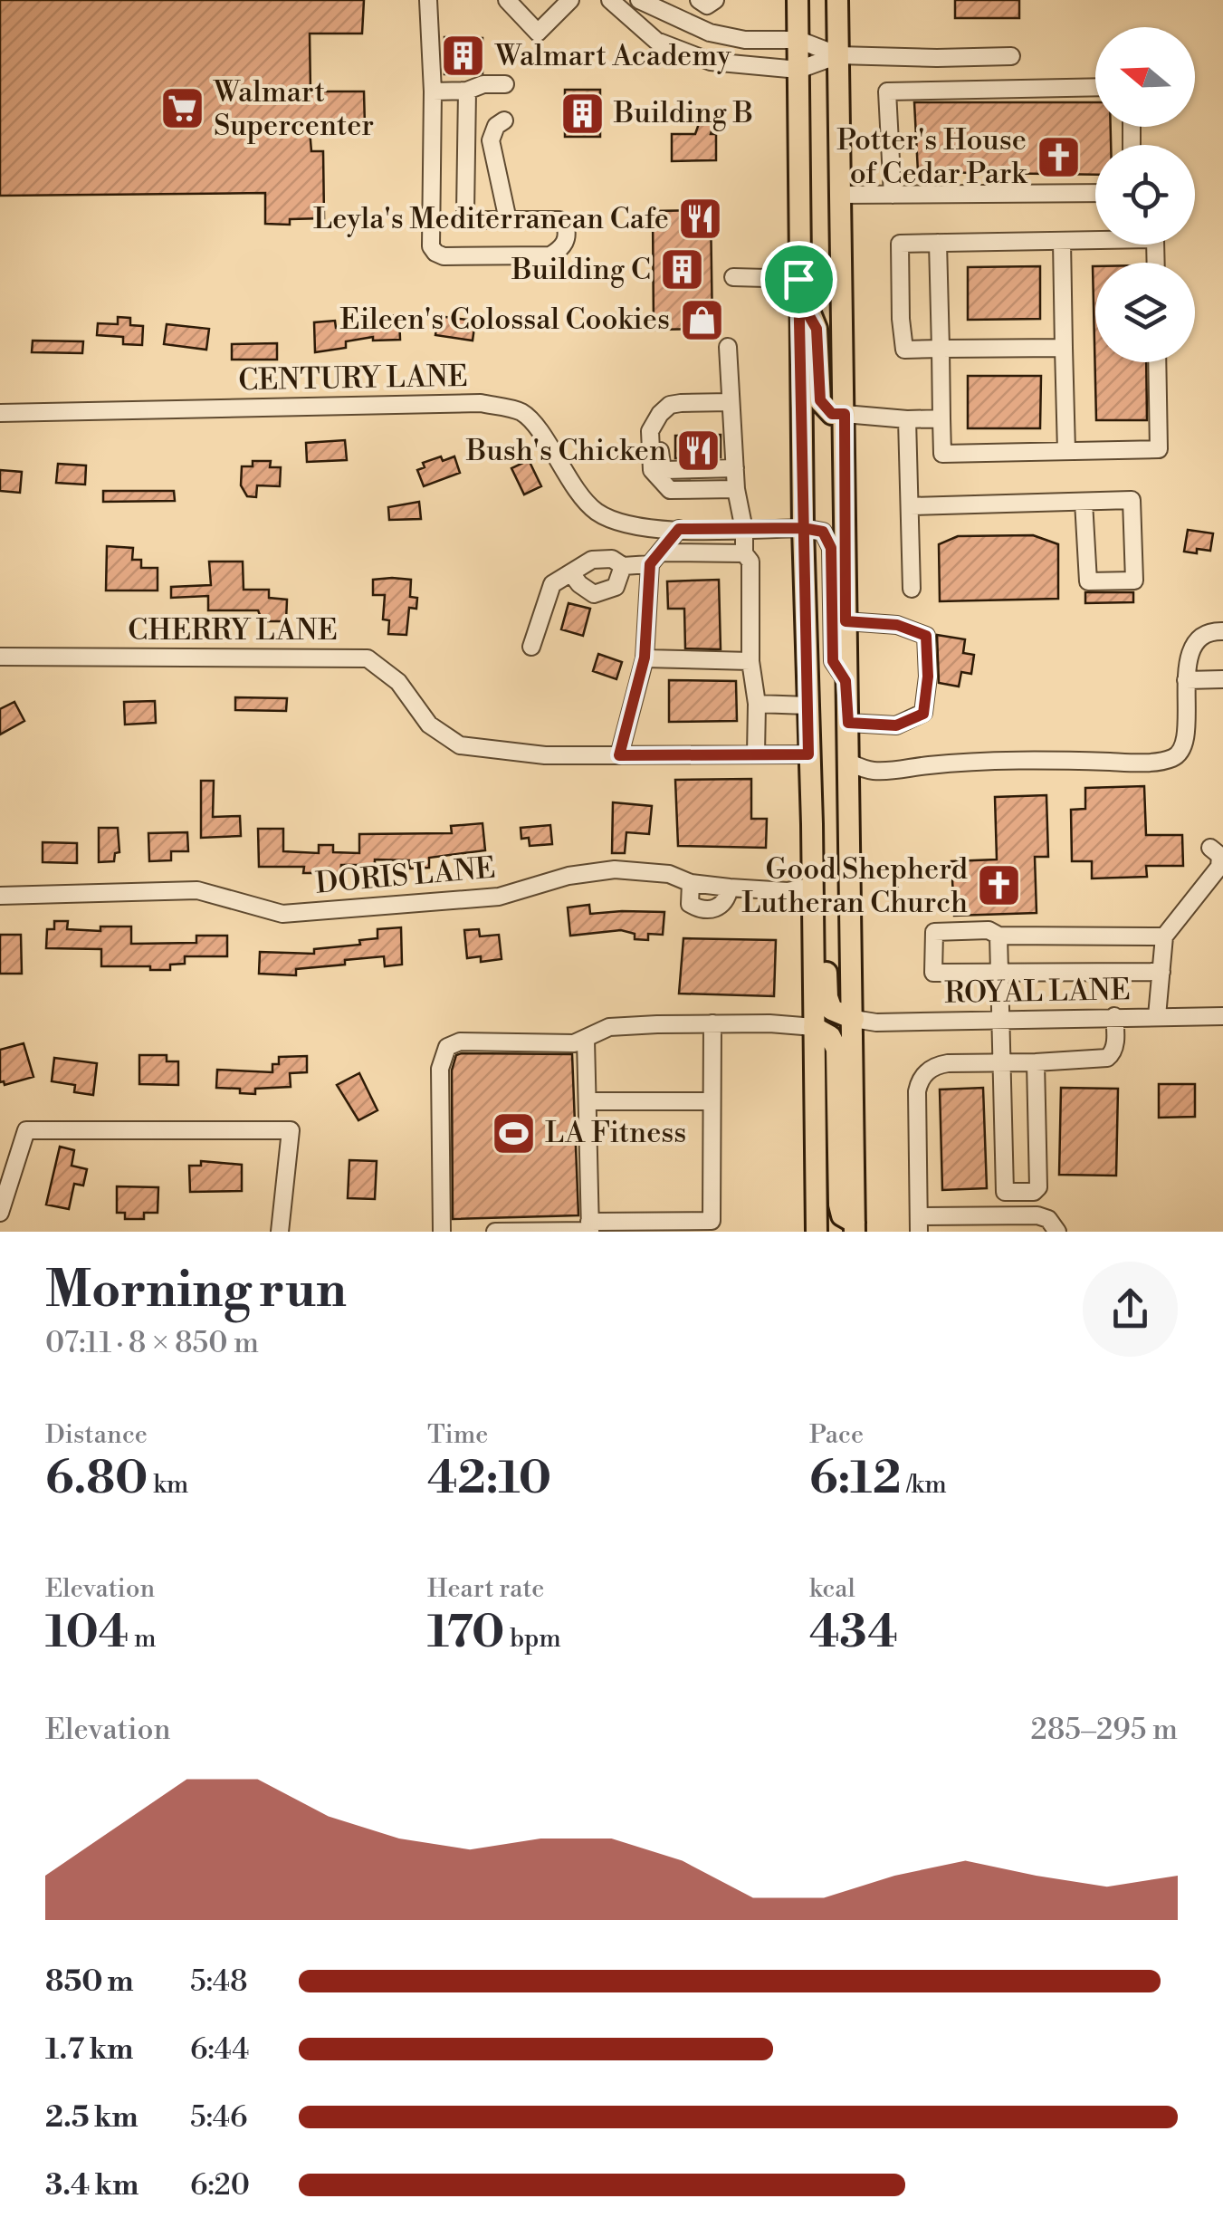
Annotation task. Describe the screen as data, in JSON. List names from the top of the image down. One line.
{"streets":{"street":["CENTURY LANE","CHERRY LANE","DORIS LANE","ROYAL LANE"]},"places":{"building":["Walmart Academy","Building B","Building C"],"supermarket":["Walmart Supercenter"],"church":["Potter's House of Cedar Park","Good Shepherd Lutheran Church"],"restaurant":["Leyla's Mediterranean Cafe","Bush's Chicken"],"shop":["Eileen's Colossal Cookies"],"sports":["LA Fitness"]},"north":"left","page":{"heading":["Morning run","07:11 · 8 × 850 m"],"stats":[["Distance","6.80 km"],["Time","42:10"],["Pace","6:12 /km"],["Elevation","104 m"],["Heart rate","170 bpm"],["kcal","434"]],"chart":["Elevation","285–295 m"],"list":[{"name":"850 m","note":"5:48"},{"name":"1.7 km","note":"6:44"},{"name":"2.5 km","note":"5:46"},{"name":"3.4 km","note":"6:20"}]}}
